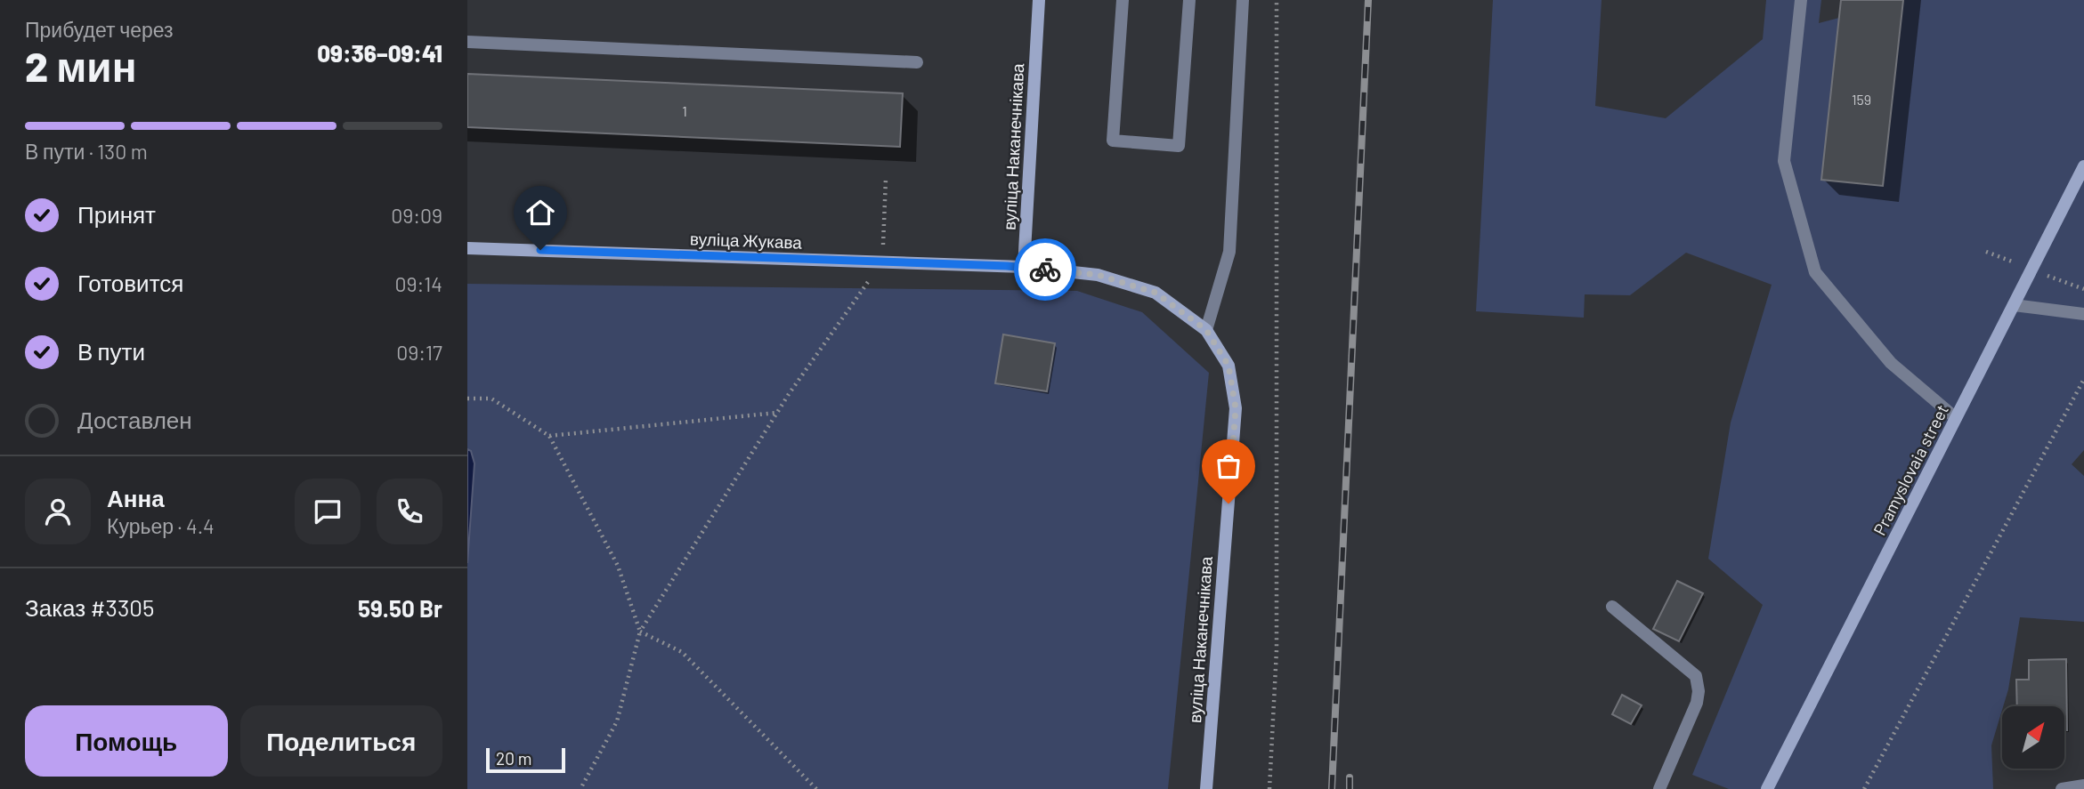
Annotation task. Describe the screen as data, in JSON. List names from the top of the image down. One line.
{"streets":{"main road":["вуліца Наканечнікава","вуліца Жукава","Pramyslovaia street"]},"crossings":[["вуліца Наканечнікава","вуліца Жукава"]],"house_numbers":["159","1"],"scale_bar":"20 m","north":"top right","page":{"heading":["2 мин","Прибудет через","09:36–09:41"],"panel":["Анна","Курьер · 4.4","Заказ #3305","59.50 Br"],"bar":"В пути · 130 m","list":[["Принят","09:09"],["Готовится","09:14"],["В пути","09:17"],"Доставлен"],"buttons":["Помощь","Поделиться"],"scale":"20 m"}}
